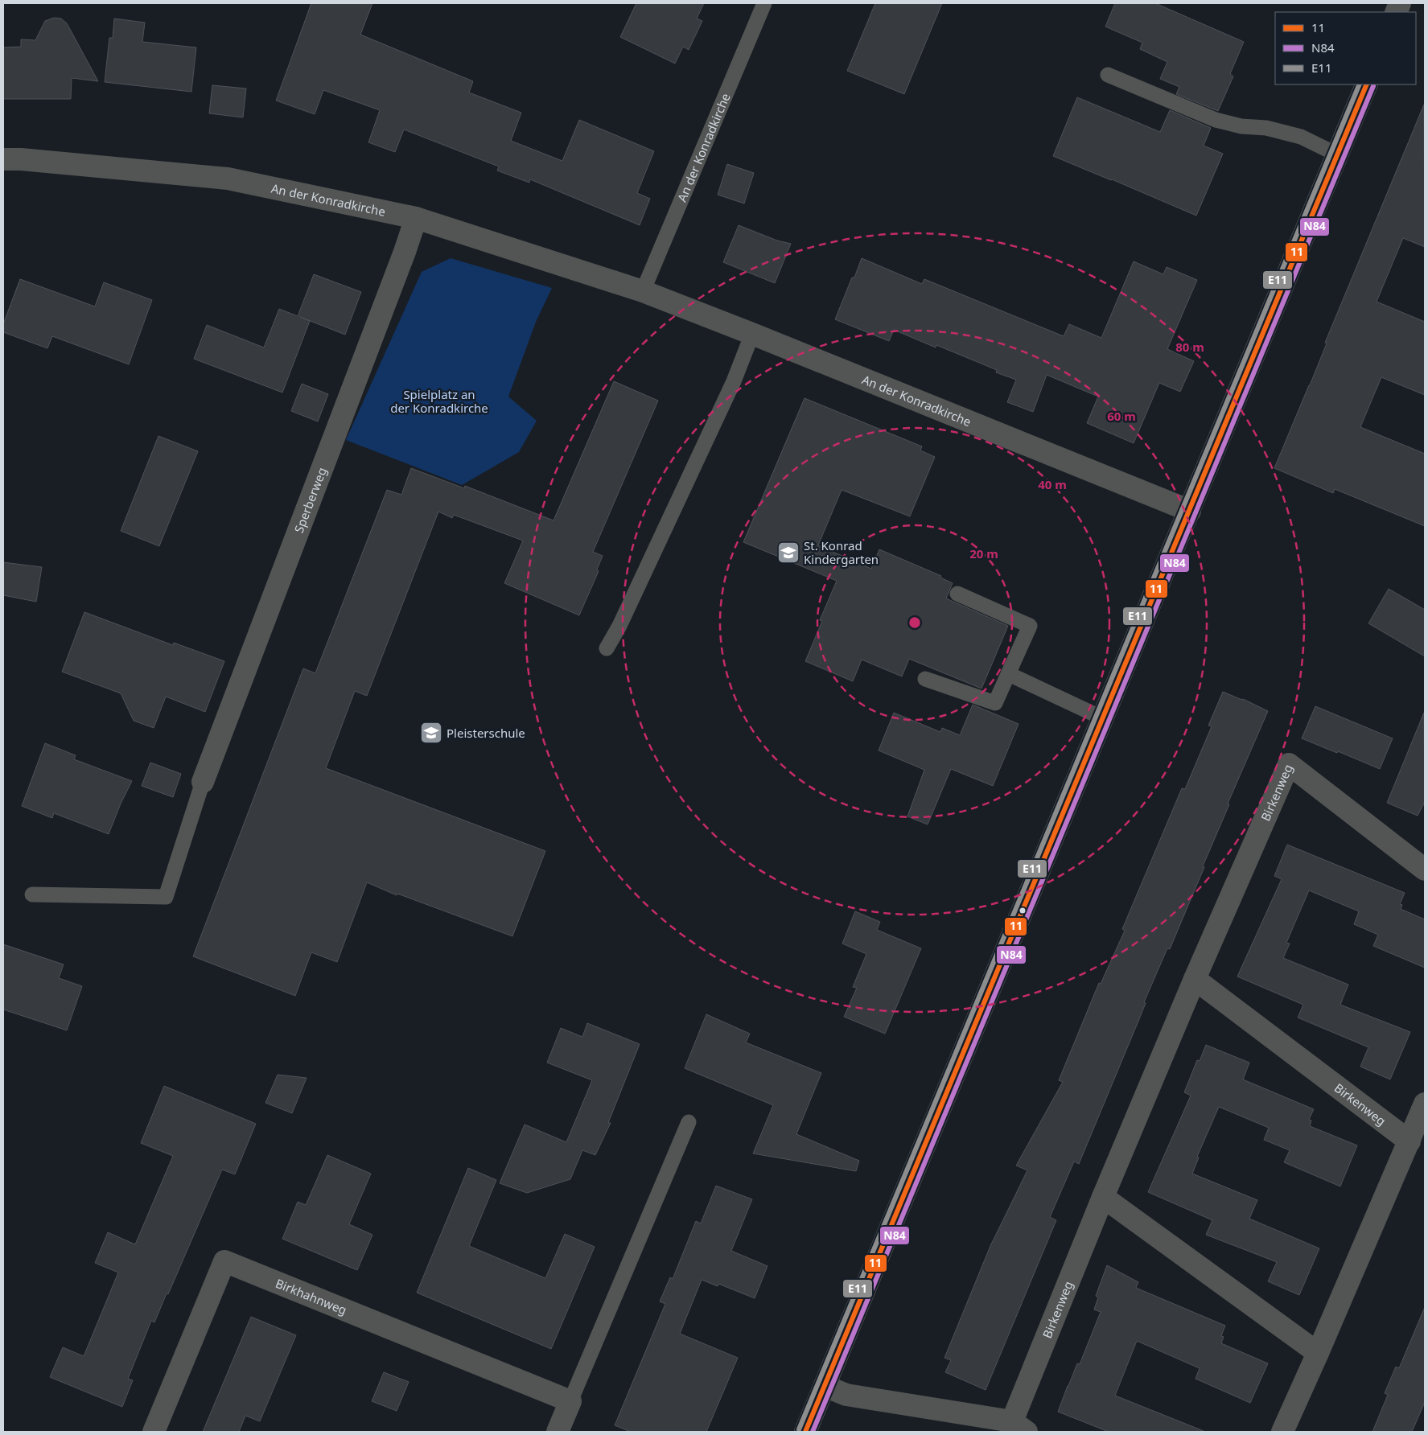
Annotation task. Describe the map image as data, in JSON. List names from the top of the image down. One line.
{"streets":{"street":["An der Konradkirche","Sperberweg","Birkenweg","Birkhahnweg"]},"crossings":[["An der Konradkirche","Sperberweg"]],"parks":["Spielplatz an der Konradkirche"],"places":{"school or university":["St. Konrad Kindergarten","Pleisterschule"]},"lines":["transit line 11","transit line E11","transit line N84"],"legend":["11","N84","E11"],"rings":["80 m","60 m","40 m","20 m"]}
